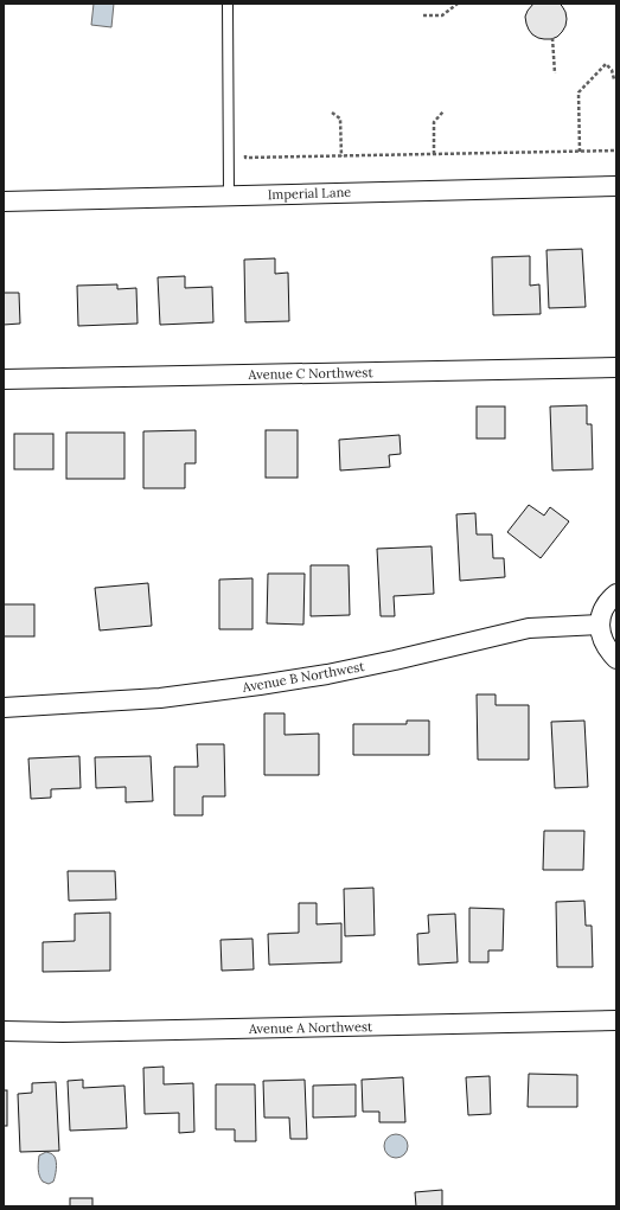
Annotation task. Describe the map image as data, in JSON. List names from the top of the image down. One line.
{"streets":{"street":["Imperial Lane","Avenue C Northwest","Avenue B Northwest","Avenue A Northwest"]}}
